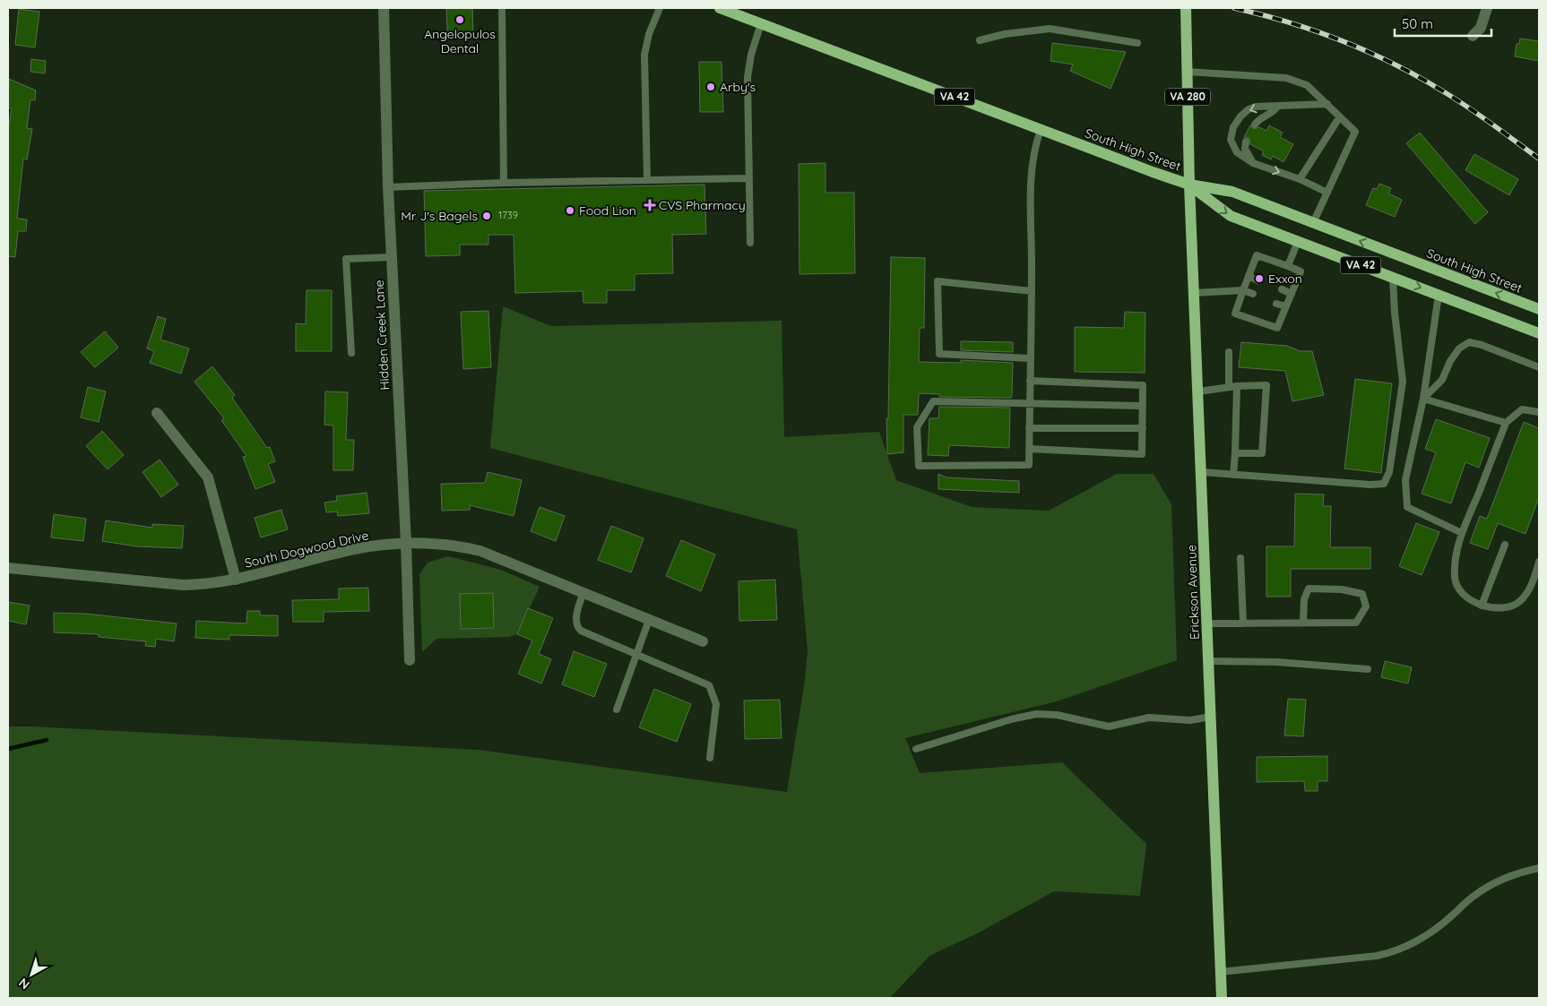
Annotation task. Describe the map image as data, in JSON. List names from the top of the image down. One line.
{"streets":{"main road":["VA 42","VA 280","South High Street","Erickson Avenue"],"street":["Hidden Creek Lane","South Dogwood Drive"]},"crossings":[["VA 42","VA 280"],["VA 42","South High Street"],["VA 42","Erickson Avenue"],["VA 280","South High Street"],["VA 280","Erickson Avenue"],["South High Street","Erickson Avenue"],["Hidden Creek Lane","South Dogwood Drive"]],"places":{"other":["Angelopulos Dental","Arby's","Food Lion","Mr J's Bagels","Exxon"],"health":["CVS Pharmacy"]},"house_numbers":["1739"],"scale_bar":"50 m","north":"bottom left"}
